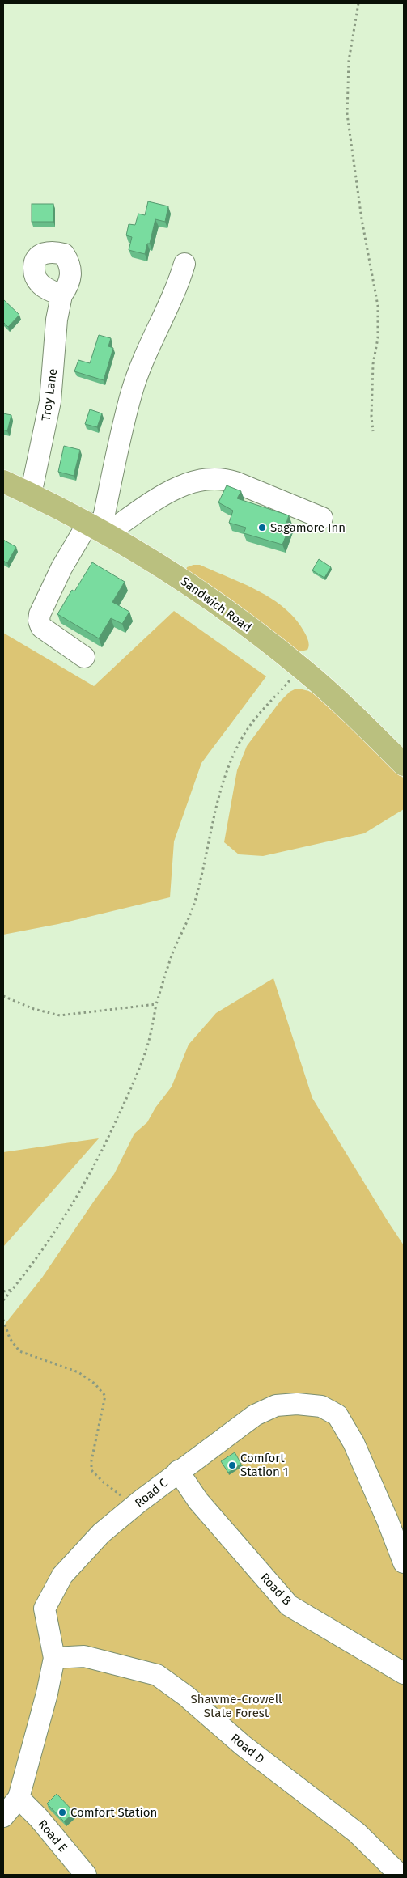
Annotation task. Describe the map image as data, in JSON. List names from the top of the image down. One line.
{"streets":{"main road":["Sandwich Road"],"street":["Troy Lane","Road C","Road B","Road D","Road E"]},"crossings":[["Troy Lane","Sandwich Road"],["Road C","Road B"],["Road C","Road D"],["Road C","Road E"]],"parks":["Shawme-Crowell State Forest"],"places":["Sagamore Inn","Comfort Station 1","Comfort Station"]}
